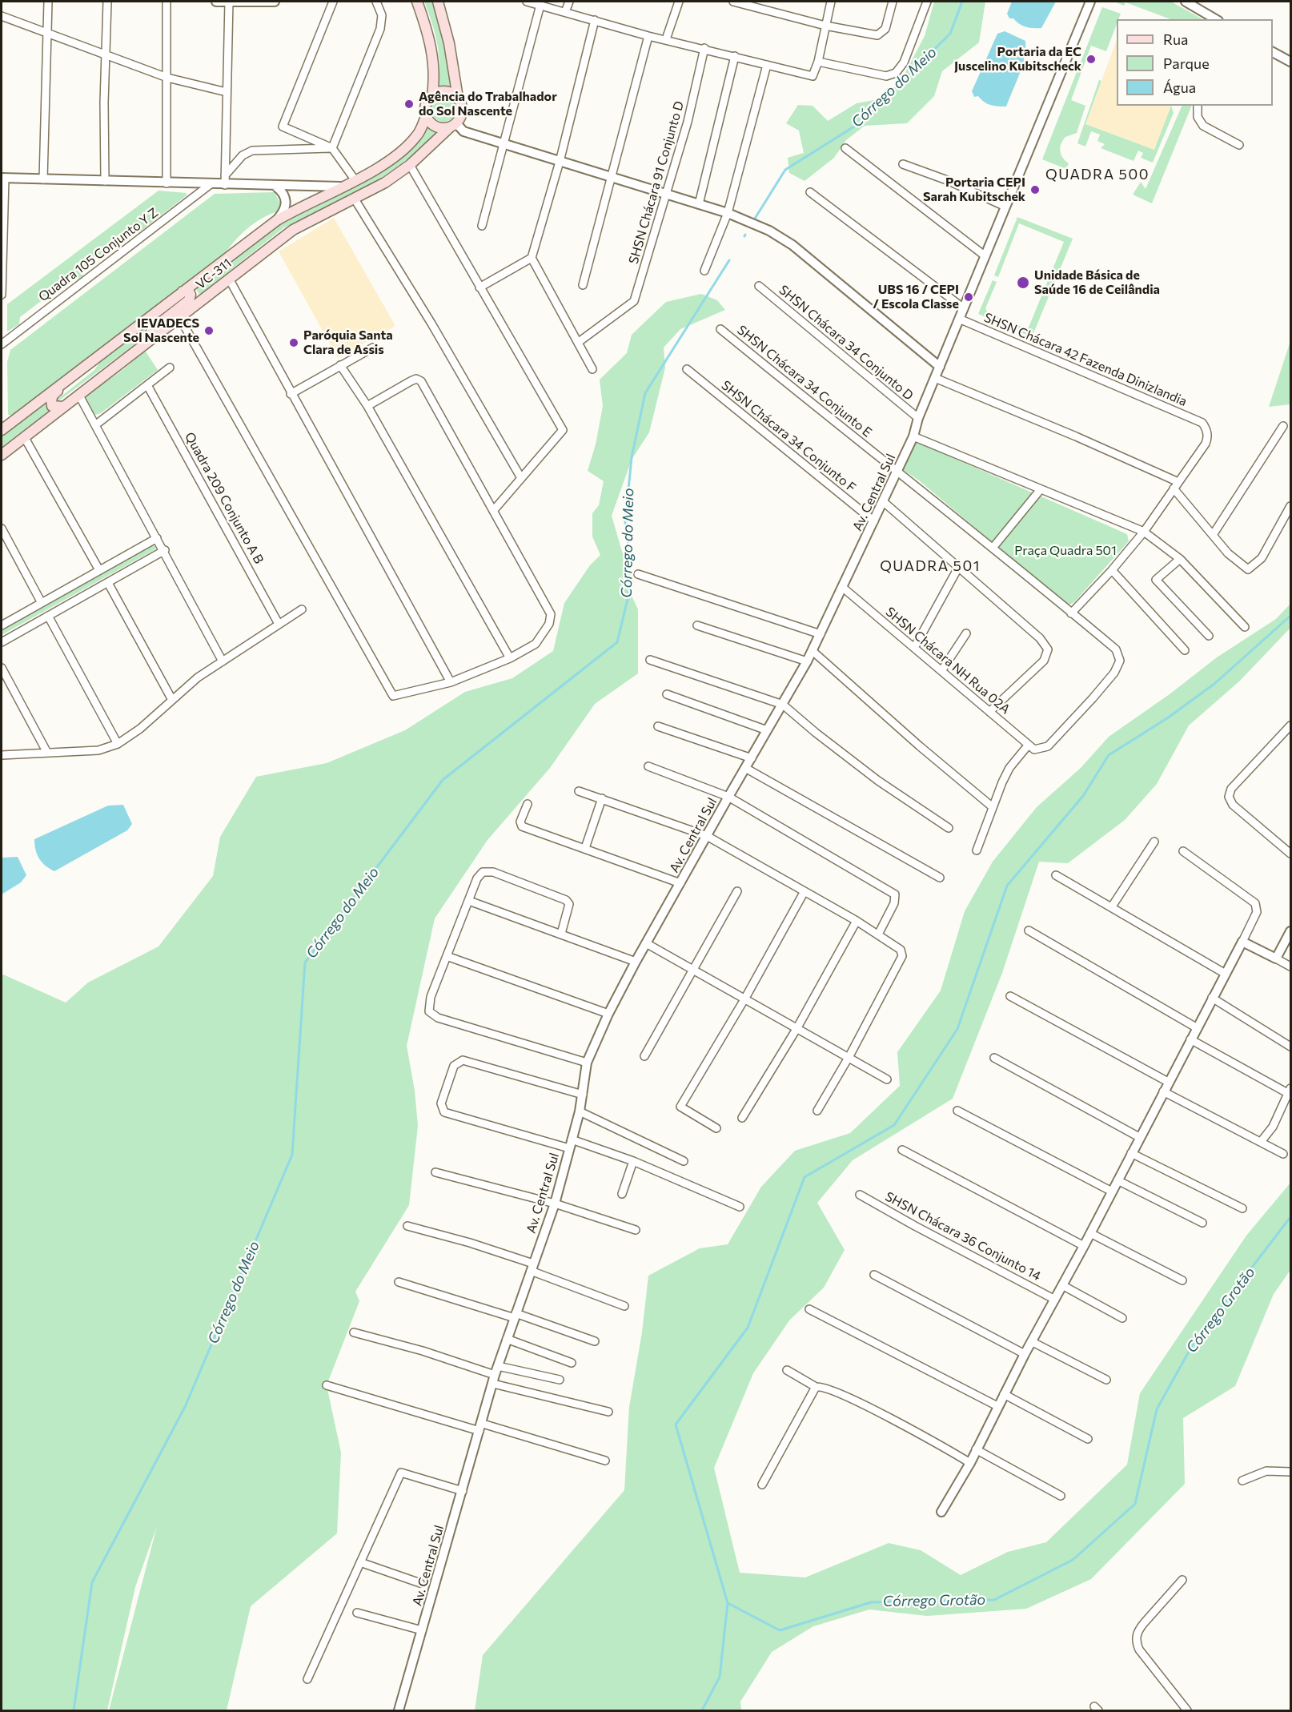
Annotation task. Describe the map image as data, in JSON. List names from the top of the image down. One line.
{"streets":{"main road":["VC-311"],"street":["SHSN Chácara 91 Conjunto D","Quadra 105 Conjunto Y Z","SHSN Chácara 34 Conjunto D","SHSN Chácara 42 Fazenda Dinizlandia","SHSN Chácara 34 Conjunto E","SHSN Chácara 34 Conjunto F","Av. Central Sul","Quadra 209 Conjunto A B","SHSN Chácara NH Rua 02A","SHSN Chácara 36 Conjunto 14"]},"crossings":[["SHSN Chácara 34 Conjunto D","Av. Central Sul"],["SHSN Chácara 42 Fazenda Dinizlandia","Av. Central Sul"],["SHSN Chácara 34 Conjunto E","Av. Central Sul"],["SHSN Chácara 34 Conjunto E","SHSN Chácara NH Rua 02A"],["SHSN Chácara 34 Conjunto F","Av. Central Sul"],["Av. Central Sul","SHSN Chácara NH Rua 02A"]],"districts":["QUADRA 500","QUADRA 501"],"water":["Córrego do Meio","Córrego Grotão"],"parks":["Praça Quadra 501"],"places":["Portaria da EC Juscelino Kubitscheck","Agência do Trabalhador do Sol Nascente","Portaria CEPI Sarah Kubitschek","Unidade Básica de Saúde 16 de Ceilândia","UBS 16 / CEPI / Escola Classe","IEVADECS Sol Nascente","Paróquia Santa Clara de Assis"],"legend":["Rua","Parque","Água"]}
